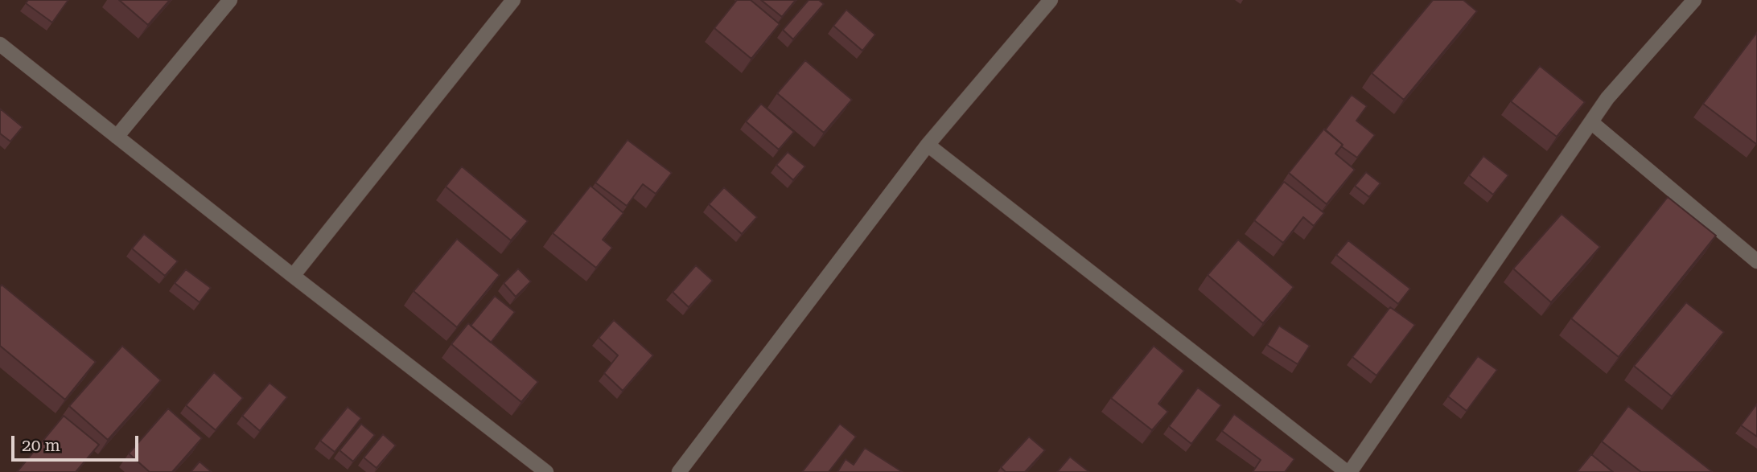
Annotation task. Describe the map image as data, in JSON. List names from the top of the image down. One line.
{"scale_bar":"20 m"}
